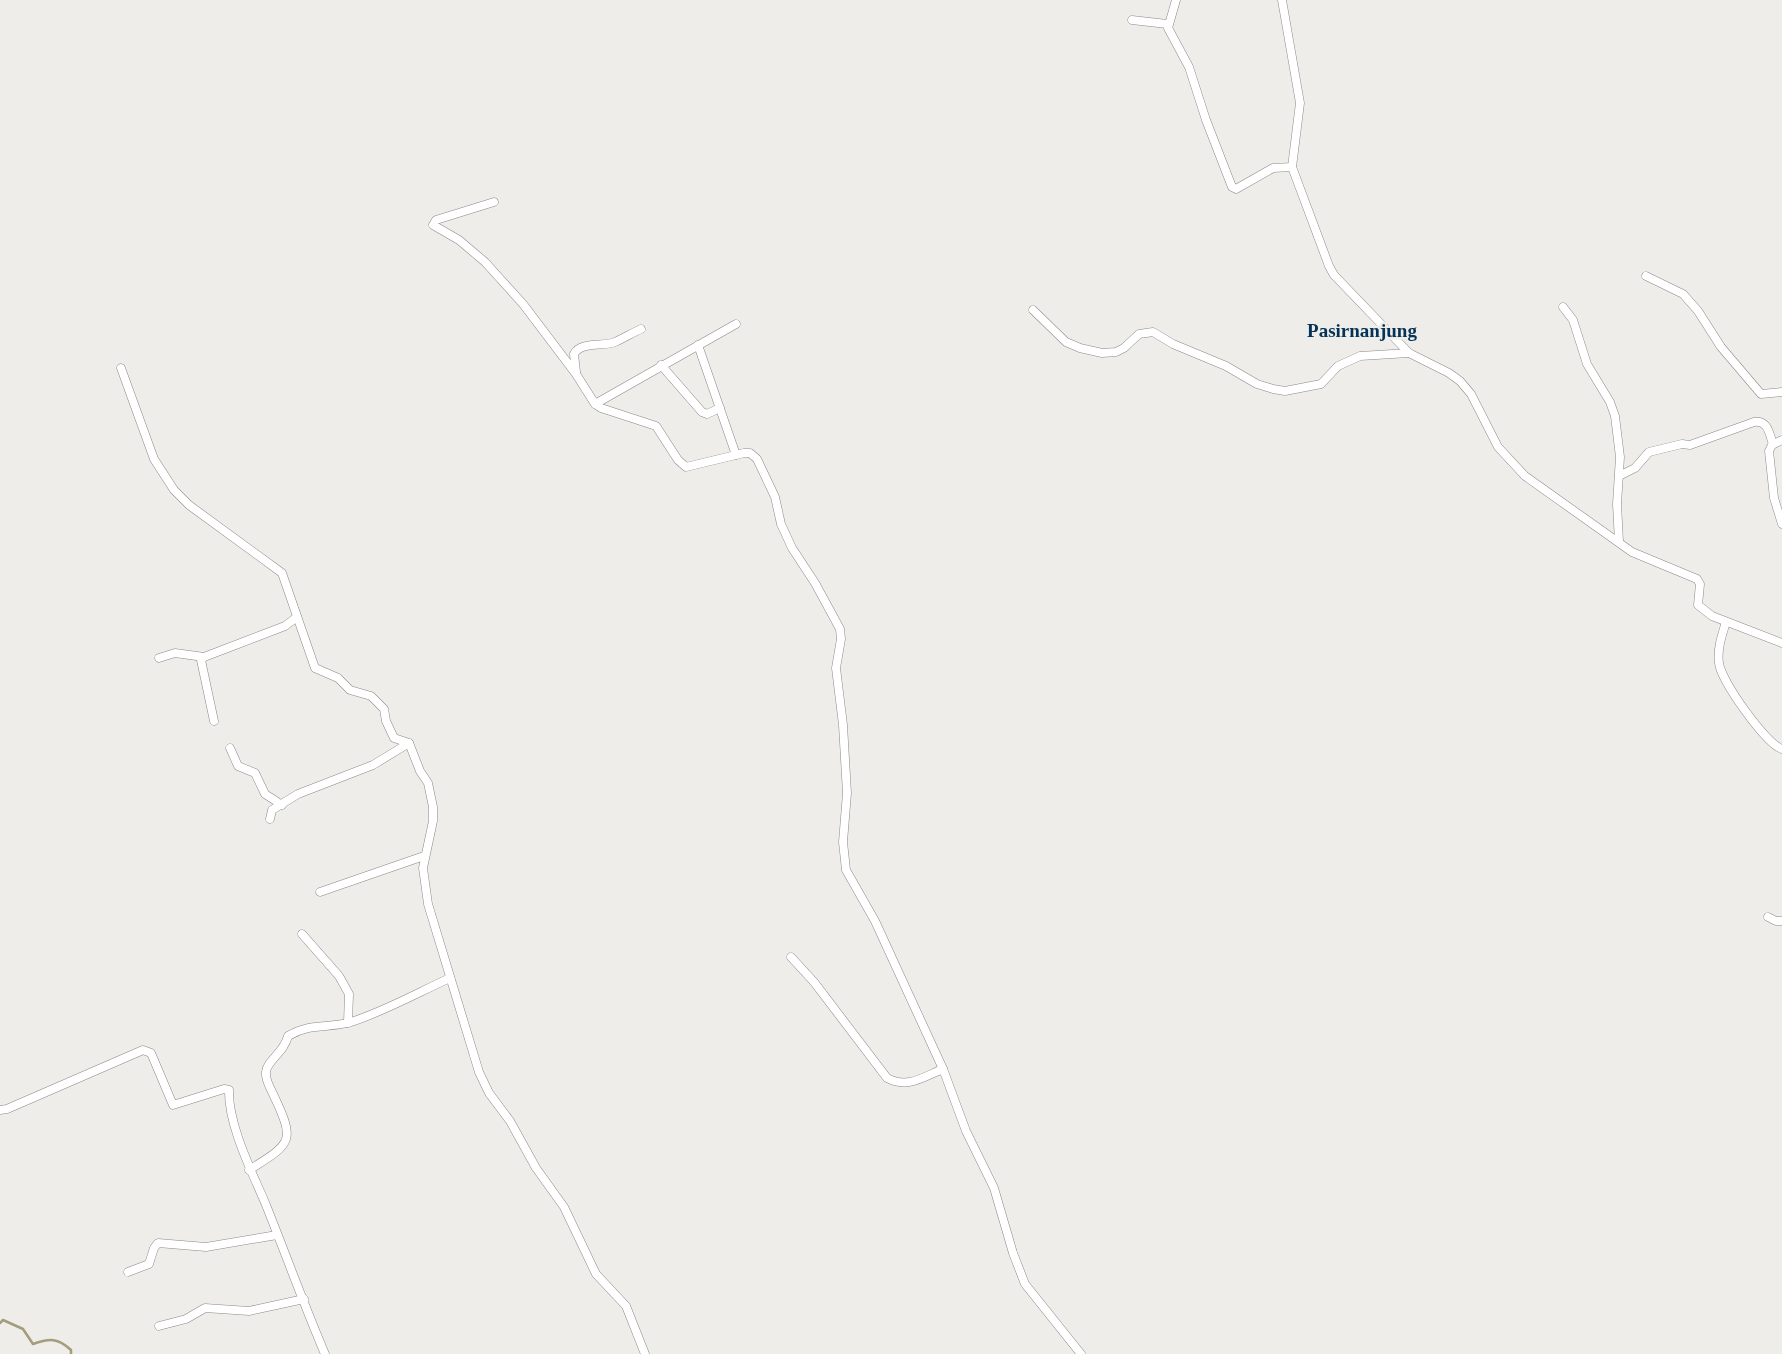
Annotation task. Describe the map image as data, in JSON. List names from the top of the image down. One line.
{"districts":["Pasirnanjung"]}
